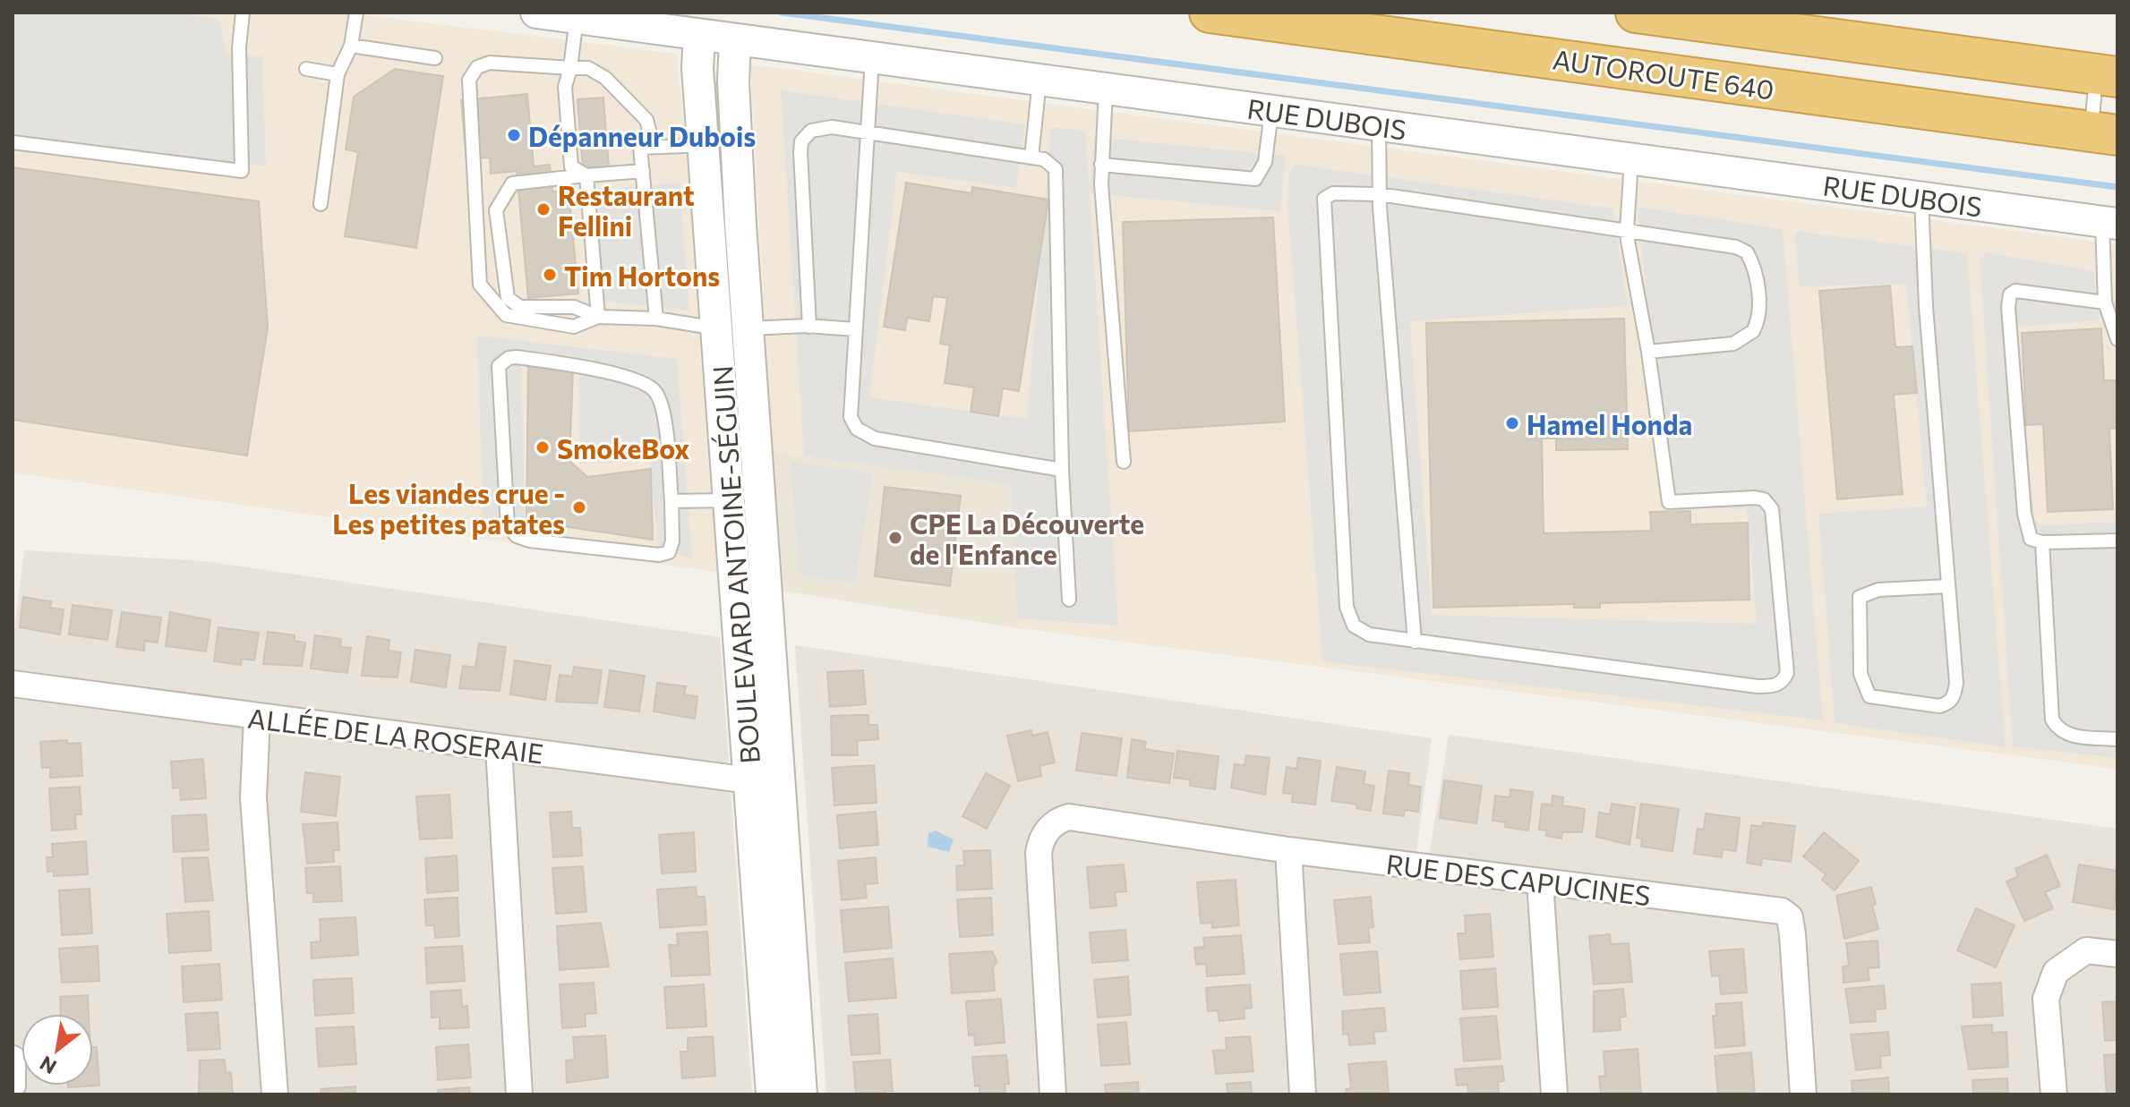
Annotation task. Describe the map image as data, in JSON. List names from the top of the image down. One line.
{"streets":{"highway":["AUTOROUTE 640"],"street":["RUE DUBOIS","BOULEVARD ANTOINE-SÉGUIN","ALLÉE DE LA ROSERAIE","RUE DES CAPUCINES"]},"crossings":[["RUE DUBOIS","BOULEVARD ANTOINE-SÉGUIN"],["BOULEVARD ANTOINE-SÉGUIN","ALLÉE DE LA ROSERAIE"]],"places":["Dépanneur Dubois","Restaurant Fellini","Tim Hortons","Hamel Honda","SmokeBox","Les viandes crue - Les petites patates","CPE La Découverte de l'Enfance"],"north":"bottom left"}
